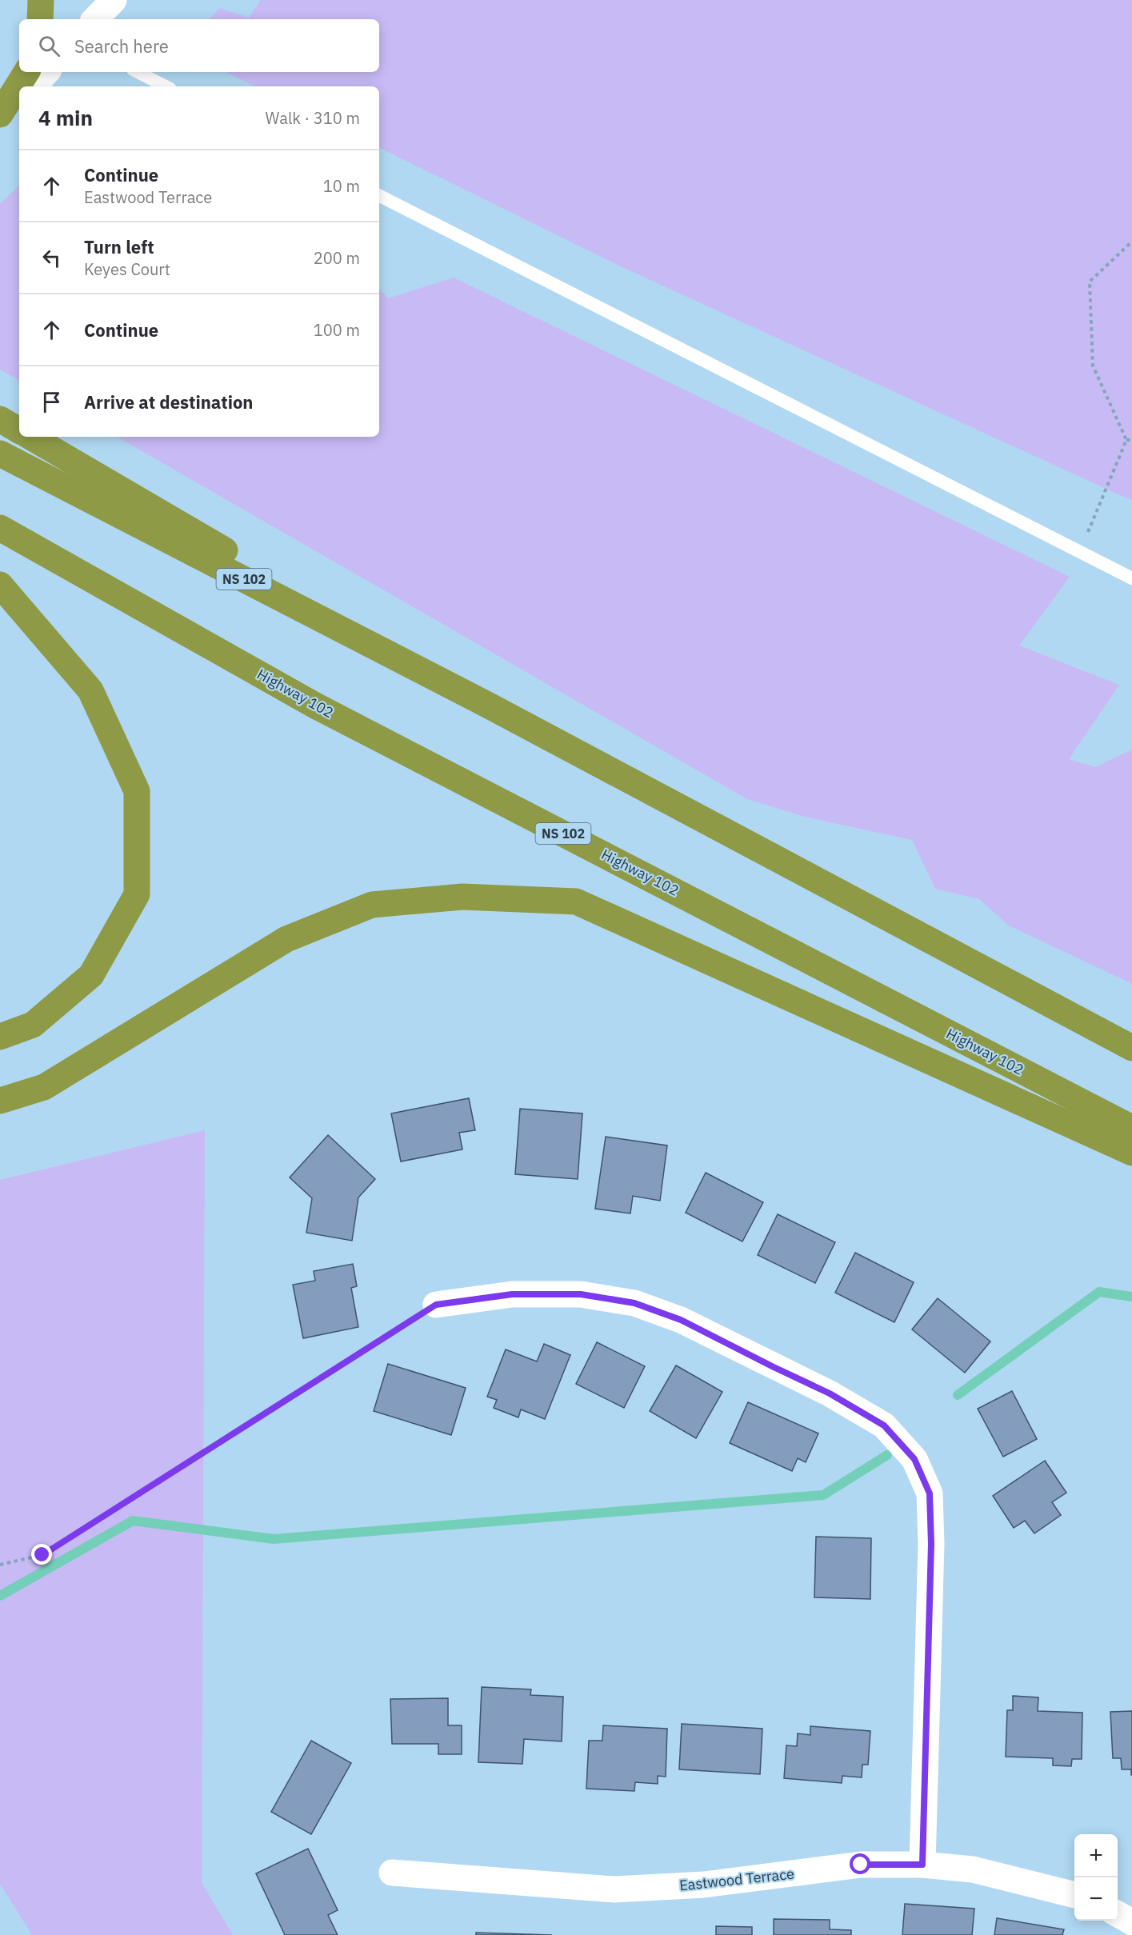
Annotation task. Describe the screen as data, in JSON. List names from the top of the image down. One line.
{"streets":{"highway":["NS 102","Highway 102"],"street":["Eastwood Terrace"]},"page":{"search":"Search here","heading":["4 min","Walk · 310 m"],"list":[["Continue","Eastwood Terrace","10 m"],["Turn left","Keyes Court","200 m"],["Continue","100 m"],"Arrive at destination"],"map_buttons":["+","−"]}}
